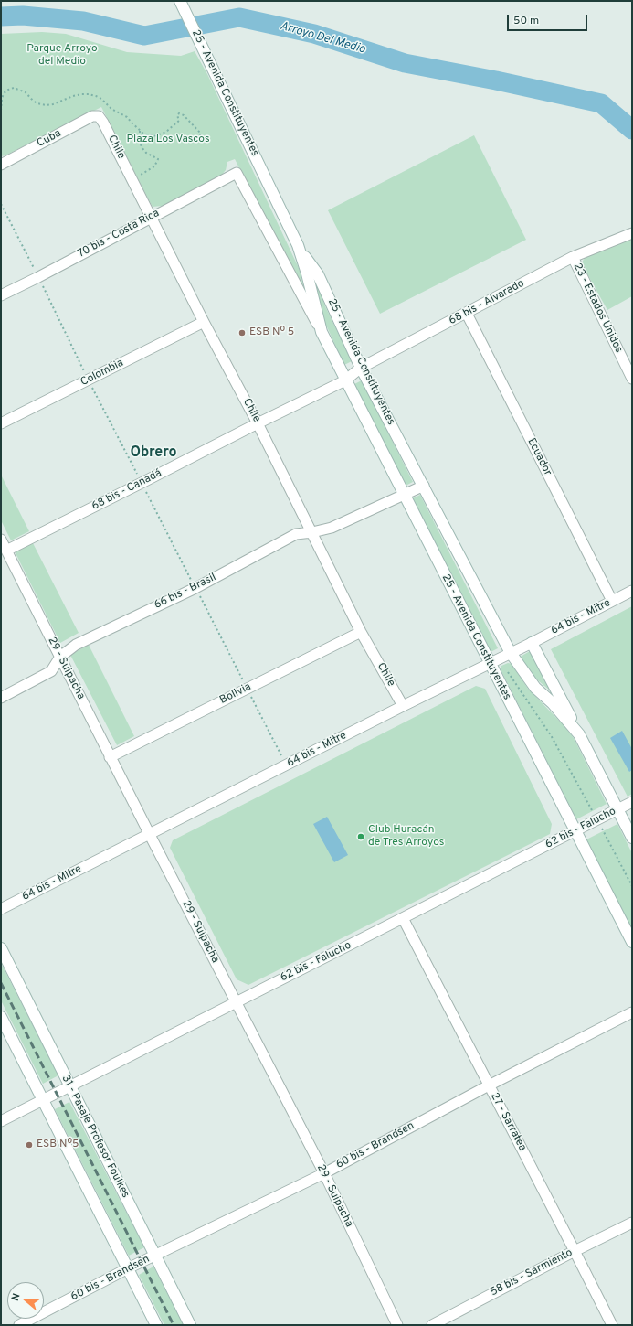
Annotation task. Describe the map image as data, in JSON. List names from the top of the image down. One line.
{"streets":{"main road":["25 - Avenida Constituyentes","31 - Pasaje Profesor Foulkes"],"street":["Cuba","Chile","70 bis - Costa Rica","68 bis - Alvarado","23 - Estados Unidos","Colombia","Ecuador","68 bis - Canadá","66 bis - Brasil","64 bis - Mitre","29 - Suipacha","Bolivia","62 bis - Falucho","27 - Sarratea","60 bis - Brandsen","58 bis - Sarmiento"]},"crossings":[["25 - Avenida Constituyentes","70 bis - Costa Rica"],["25 - Avenida Constituyentes","68 bis - Alvarado"],["25 - Avenida Constituyentes","68 bis - Canadá"],["25 - Avenida Constituyentes","66 bis - Brasil"],["25 - Avenida Constituyentes","64 bis - Mitre"],["25 - Avenida Constituyentes","62 bis - Falucho"],["Cuba","Chile"],["Chile","70 bis - Costa Rica"],["Chile","Colombia"],["Chile","68 bis - Canadá"],["Chile","66 bis - Brasil"],["Chile","64 bis - Mitre"],["Chile","Bolivia"],["68 bis - Alvarado","23 - Estados Unidos"],["68 bis - Alvarado","Ecuador"],["68 bis - Alvarado","68 bis - Canadá"],["Ecuador","64 bis - Mitre"],["68 bis - Canadá","29 - Suipacha"],["66 bis - Brasil","29 - Suipacha"],["64 bis - Mitre","29 - Suipacha"],["29 - Suipacha","Bolivia"],["29 - Suipacha","62 bis - Falucho"],["29 - Suipacha","60 bis - Brandsen"],["62 bis - Falucho","27 - Sarratea"],["62 bis - Falucho","31 - Pasaje Profesor Foulkes"],["27 - Sarratea","60 bis - Brandsen"],["27 - Sarratea","58 bis - Sarmiento"],["31 - Pasaje Profesor Foulkes","60 bis - Brandsen"]],"districts":["Obrero"],"water":["Arroyo Del Medio"],"parks":["Parque Arroyo del Medio","Plaza Los Vascos"],"places":["ESB Nº 5","Club Huracán de Tres Arroyos","ESB Nº5"],"scale_bar":"50 m","north":"left"}
